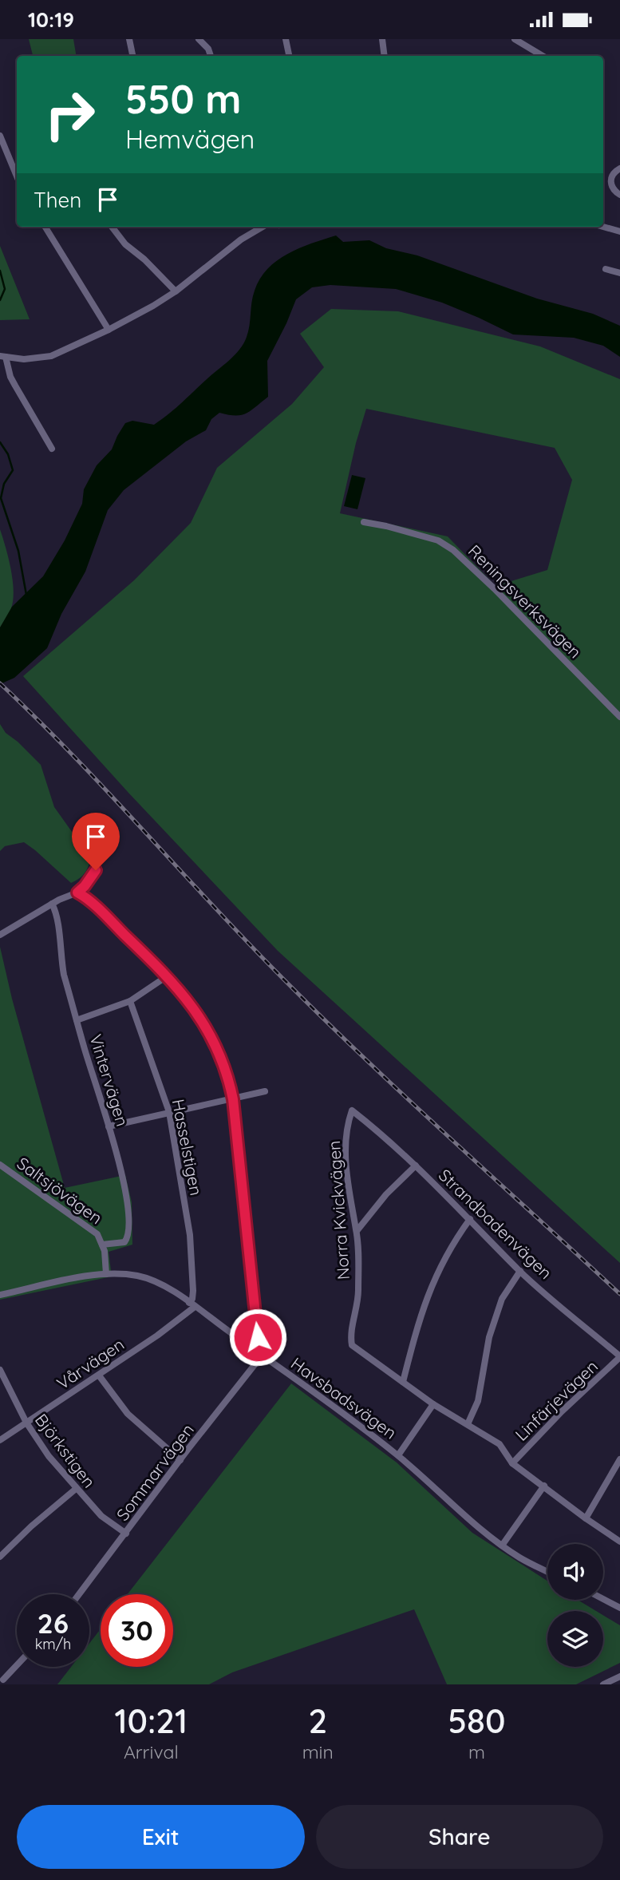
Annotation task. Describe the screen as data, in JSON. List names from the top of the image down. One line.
{"streets":{"street":["Reningsverksvägen","Vintervägen","Hasselstigen","Saltsjövägen","Norra Kvickvägen","Strandbadenvägen","Vårvägen","Havsbadsvägen","Linfärjevägen","Björkstigen","Sommarvägen"]},"crossings":[["Vintervägen","Saltsjövägen"],["Hasselstigen","Vårvägen"],["Hasselstigen","Havsbadsvägen"],["Saltsjövägen","Havsbadsvägen"],["Norra Kvickvägen","Strandbadenvägen"],["Norra Kvickvägen","Linfärjevägen"],["Strandbadenvägen","Linfärjevägen"],["Vårvägen","Havsbadsvägen"],["Vårvägen","Björkstigen"],["Havsbadsvägen","Sommarvägen"],["Björkstigen","Sommarvägen"]],"page":{"status":"10:19","turn":["550 m","Hemvägen"],"then":"Then","speed":"26 km/h","limit":"30","eta":["10:21","Arrival","2","min","580","m"],"buttons":["Exit","Share"]}}
